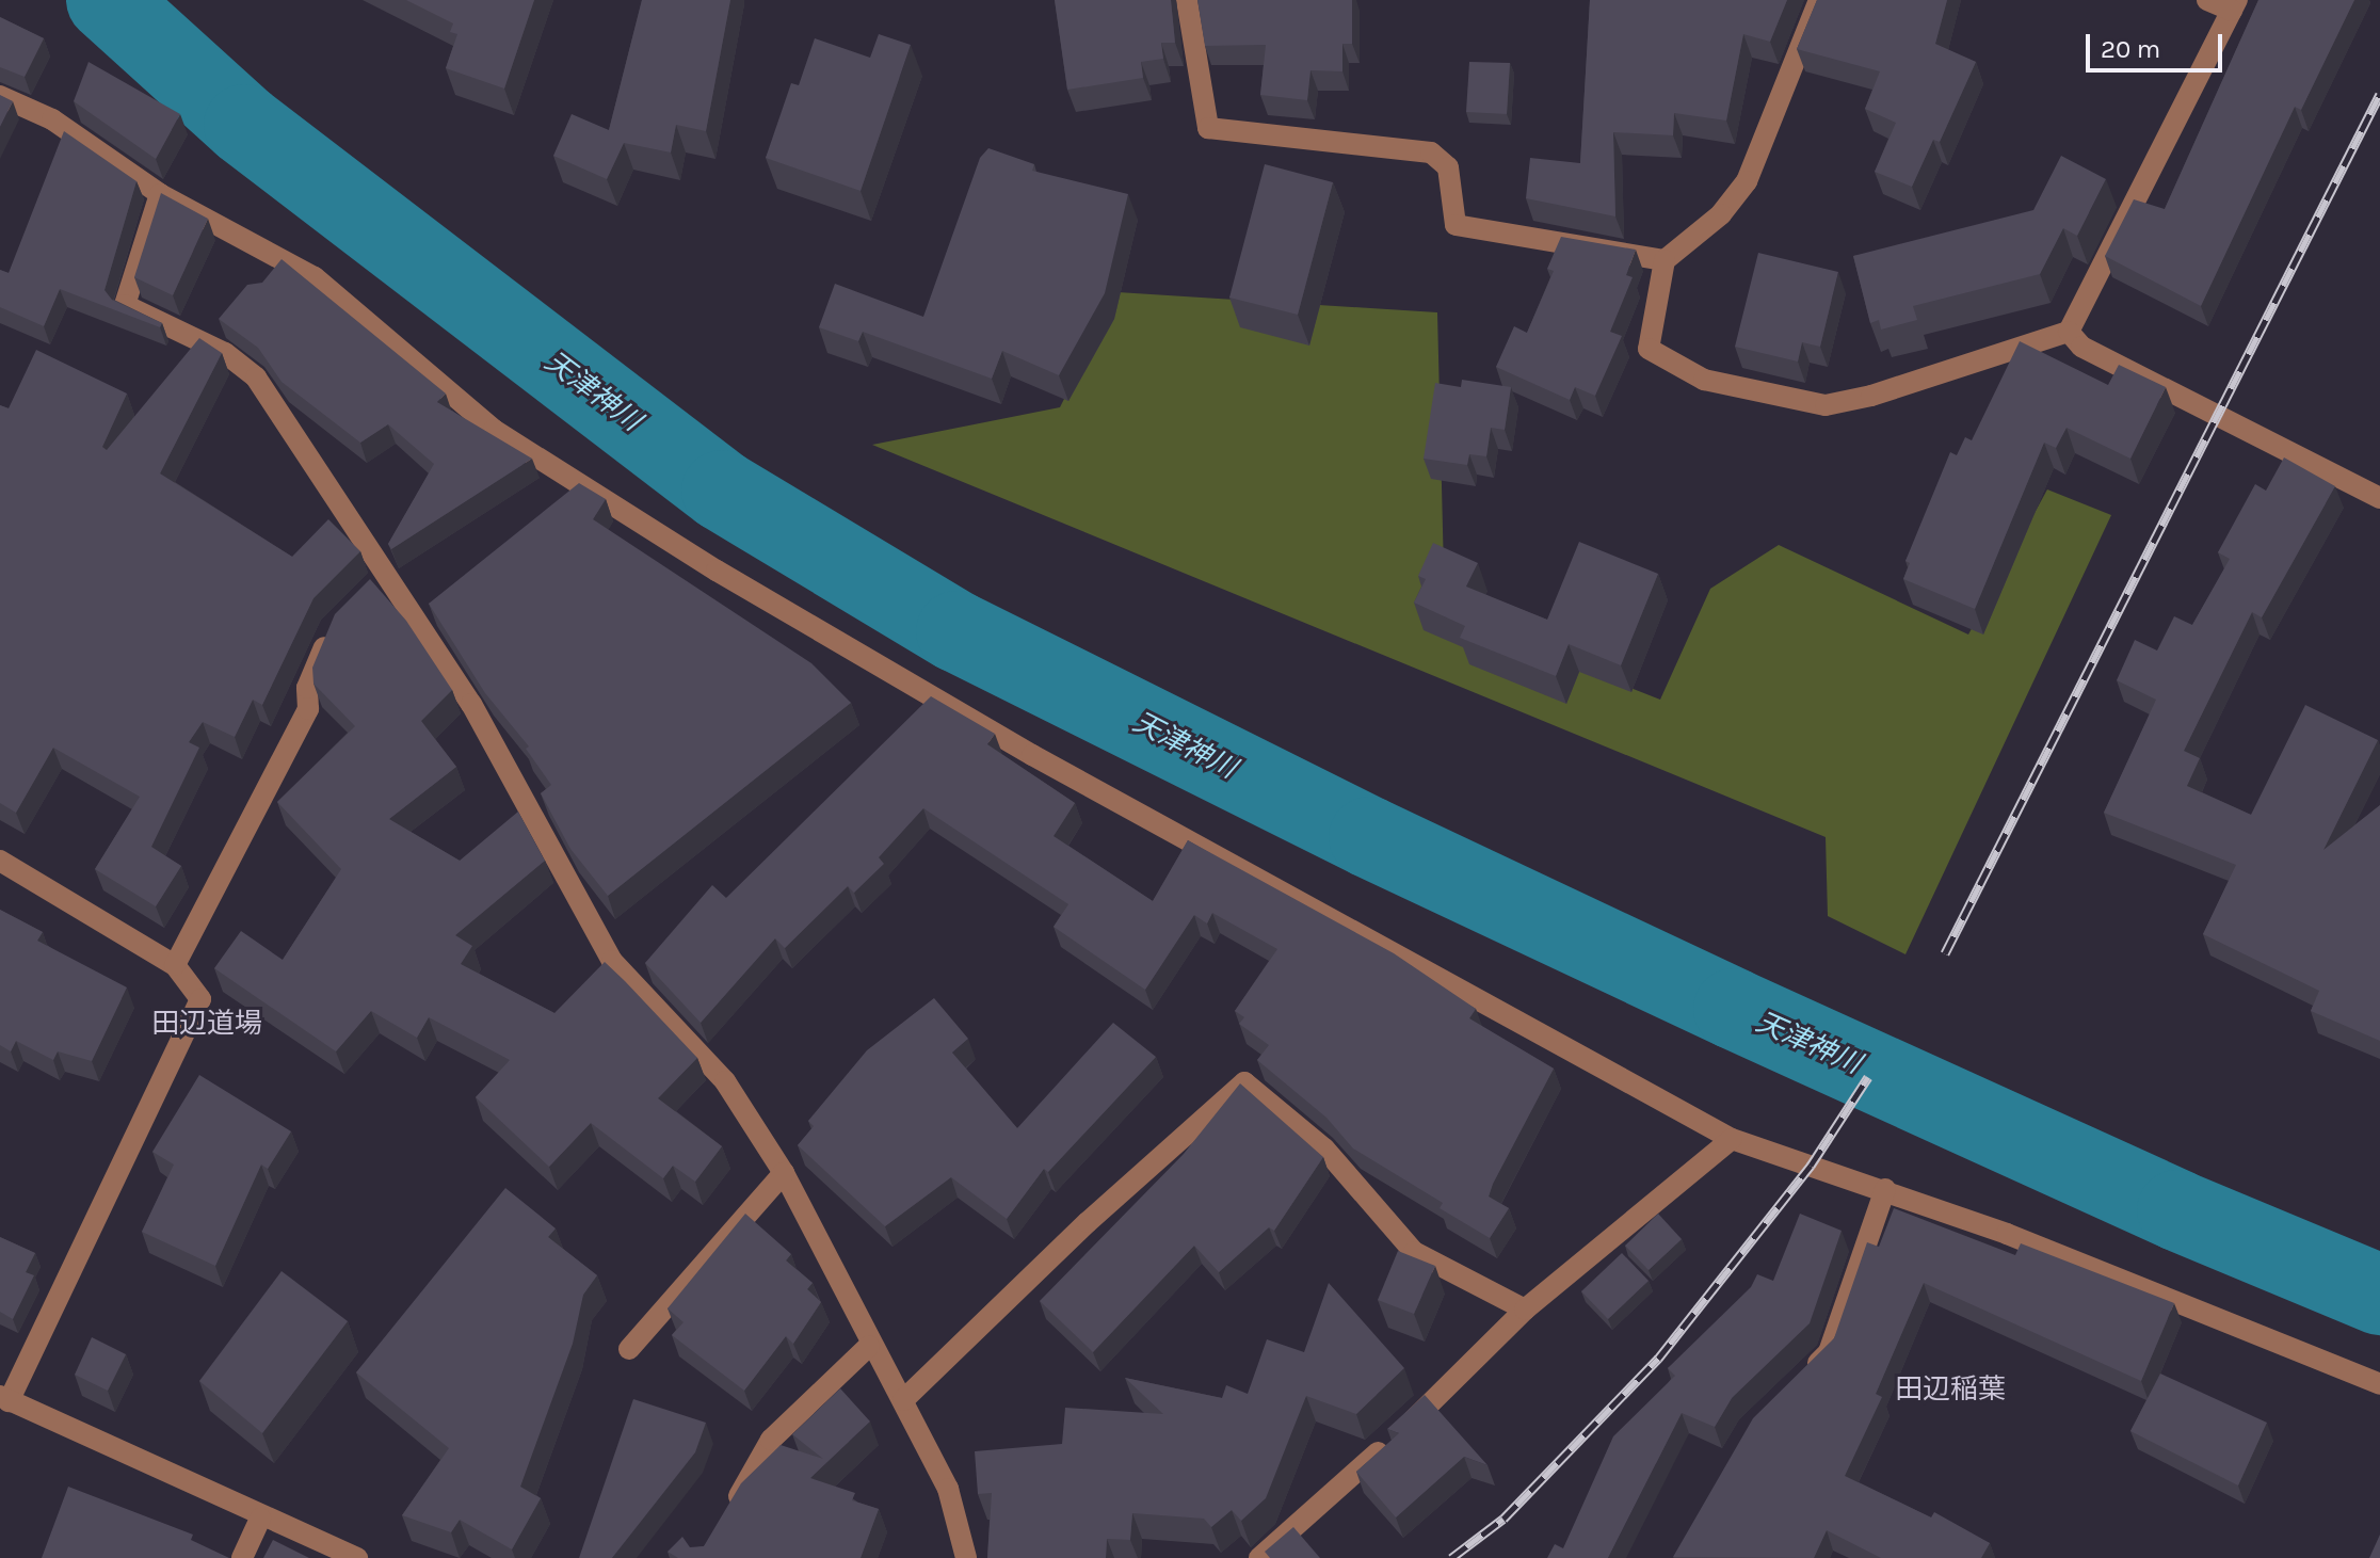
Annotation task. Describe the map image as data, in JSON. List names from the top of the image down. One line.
{"districts":["田辺道場","田辺稲葉"],"water":["天津神川"],"scale_bar":"20 m"}
